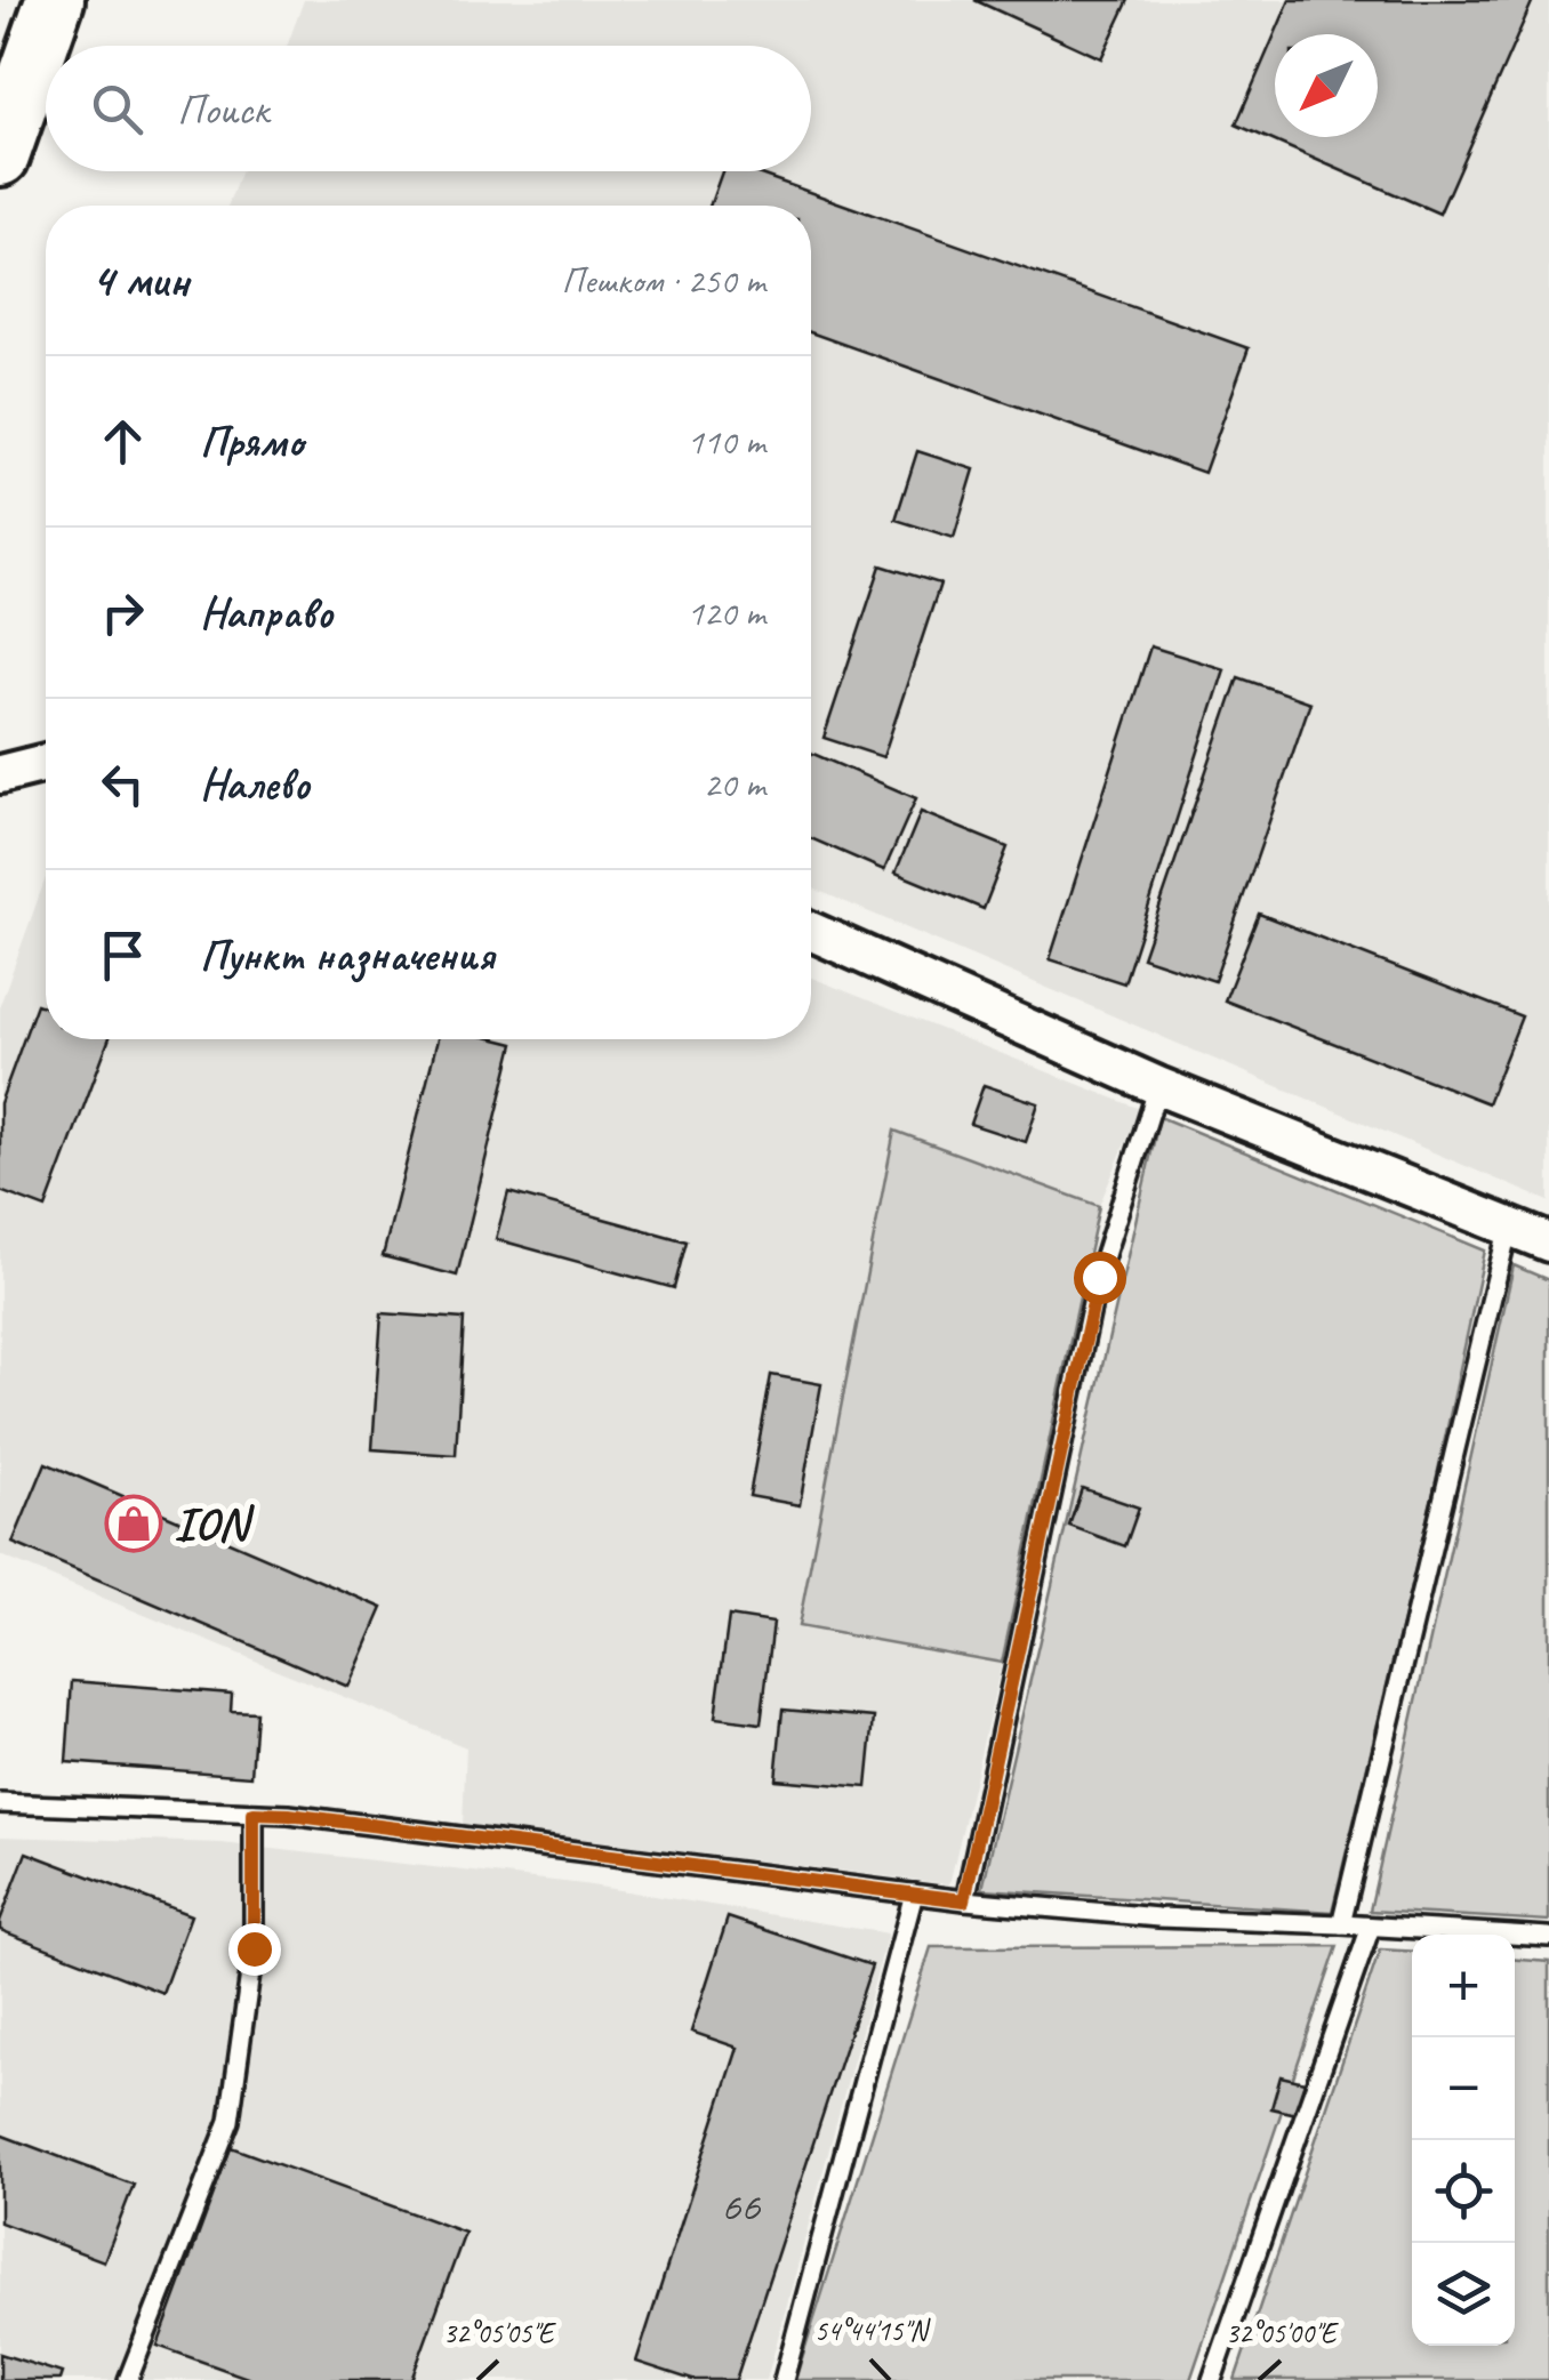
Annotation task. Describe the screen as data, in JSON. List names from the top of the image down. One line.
{"places":{"shop":["ION"]},"house_numbers":["66"],"north":"bottom left","page":{"search":"Поиск","heading":["4 мин","Пешком · 250 m"],"list":[["Прямо","110 m"],["Направо","120 m"],["Налево","20 m"],"Пункт назначения"],"map_buttons":["+","−"]},"coordinates":["54°44'15\"N","32°05'05\"E","32°05'00\"E"]}
